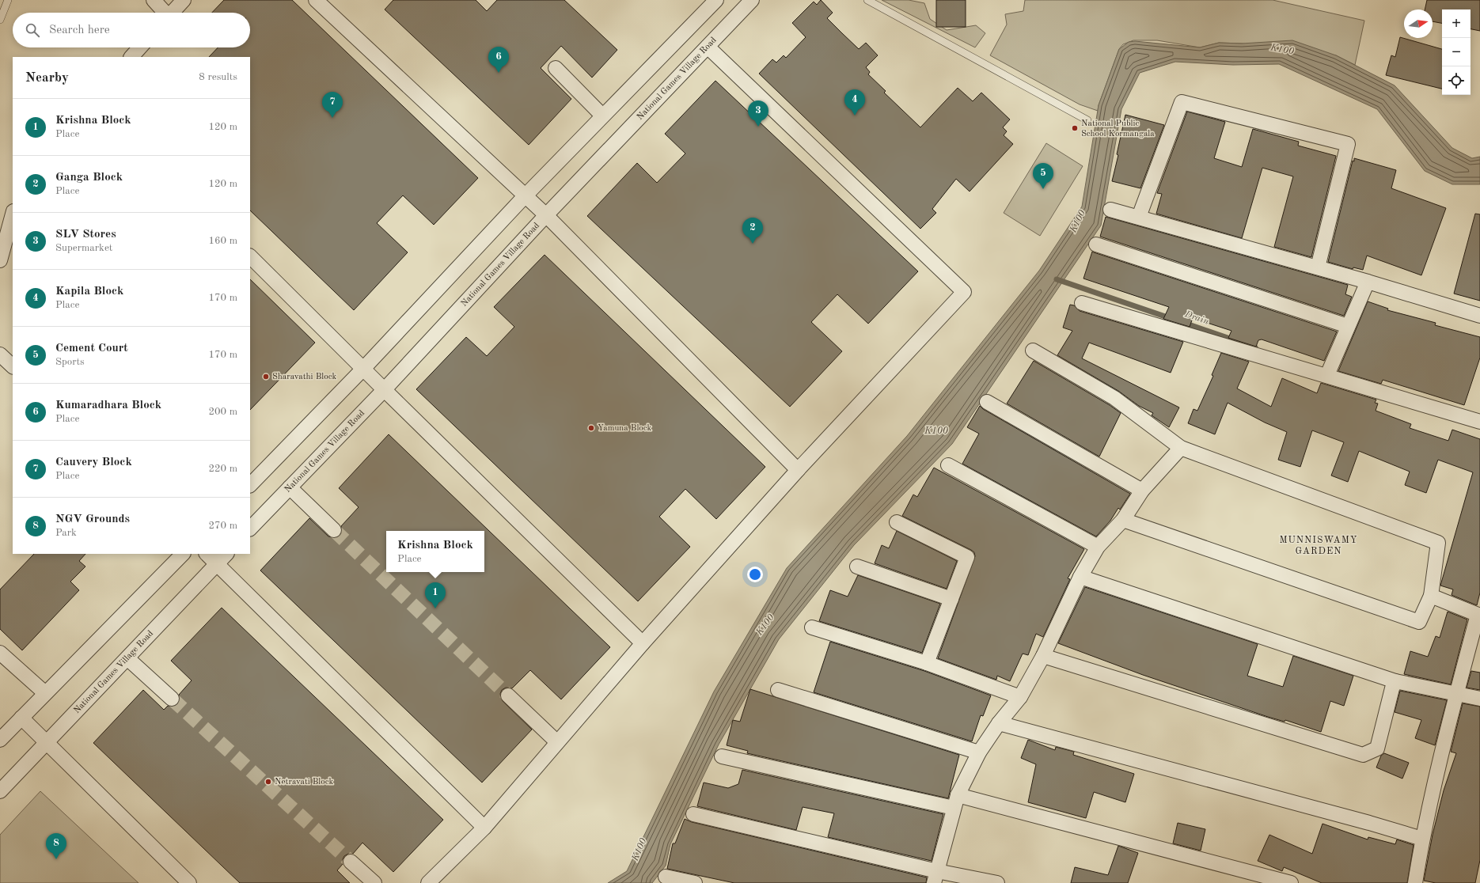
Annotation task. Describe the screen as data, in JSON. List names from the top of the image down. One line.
{"streets":{"street":["National Games Village Road"]},"districts":["MUNNISWAMY GARDEN"],"water":["K100","Drain"],"places":["National Public School Kormangala","Sharavathi Block","Yamuna Block","Netravati Block"],"north":"right","page":{"map_buttons":["+","−"],"search":"Search here","pins":["6","4","7","3","5","2","1","8"],"heading":["Nearby","8 results"],"list":[{"mark":"1","name":"Krishna Block","note":"Place","value":"120 m"},{"mark":"2","name":"Ganga Block","note":"Place","value":"120 m"},{"mark":"3","name":"SLV Stores","note":"Supermarket","value":"160 m"},{"mark":"4","name":"Kapila Block","note":"Place","value":"170 m"},{"mark":"5","name":"Cement Court","note":"Sports","value":"170 m"},{"mark":"6","name":"Kumaradhara Block","note":"Place","value":"200 m"},{"mark":"7","name":"Cauvery Block","note":"Place","value":"220 m"},{"mark":"8","name":"NGV Grounds","note":"Park","value":"270 m"}],"popup":["Krishna Block","Place"]}}
